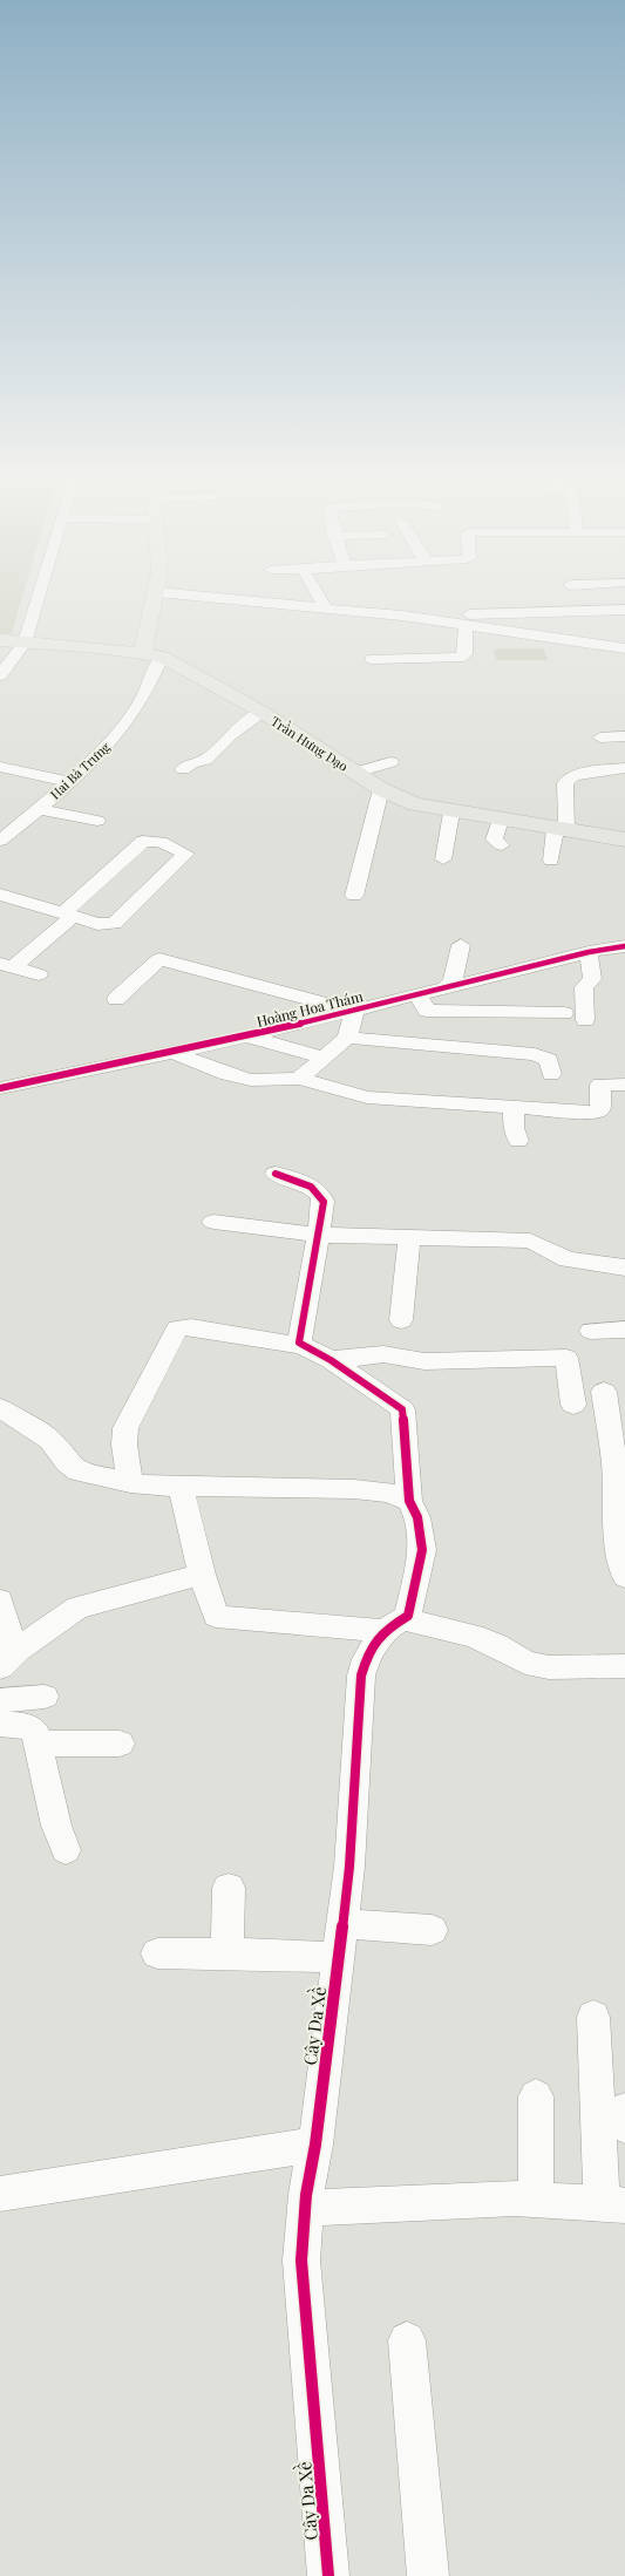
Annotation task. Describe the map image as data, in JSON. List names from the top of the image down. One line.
{"streets":{"main road":["Trần Hưng Đạo"],"street":["Hai Bà Trưng","Hoàng Hoa Thám","Cây Da Xề"]},"crossings":[["Trần Hưng Đạo","Hai Bà Trưng"]]}
